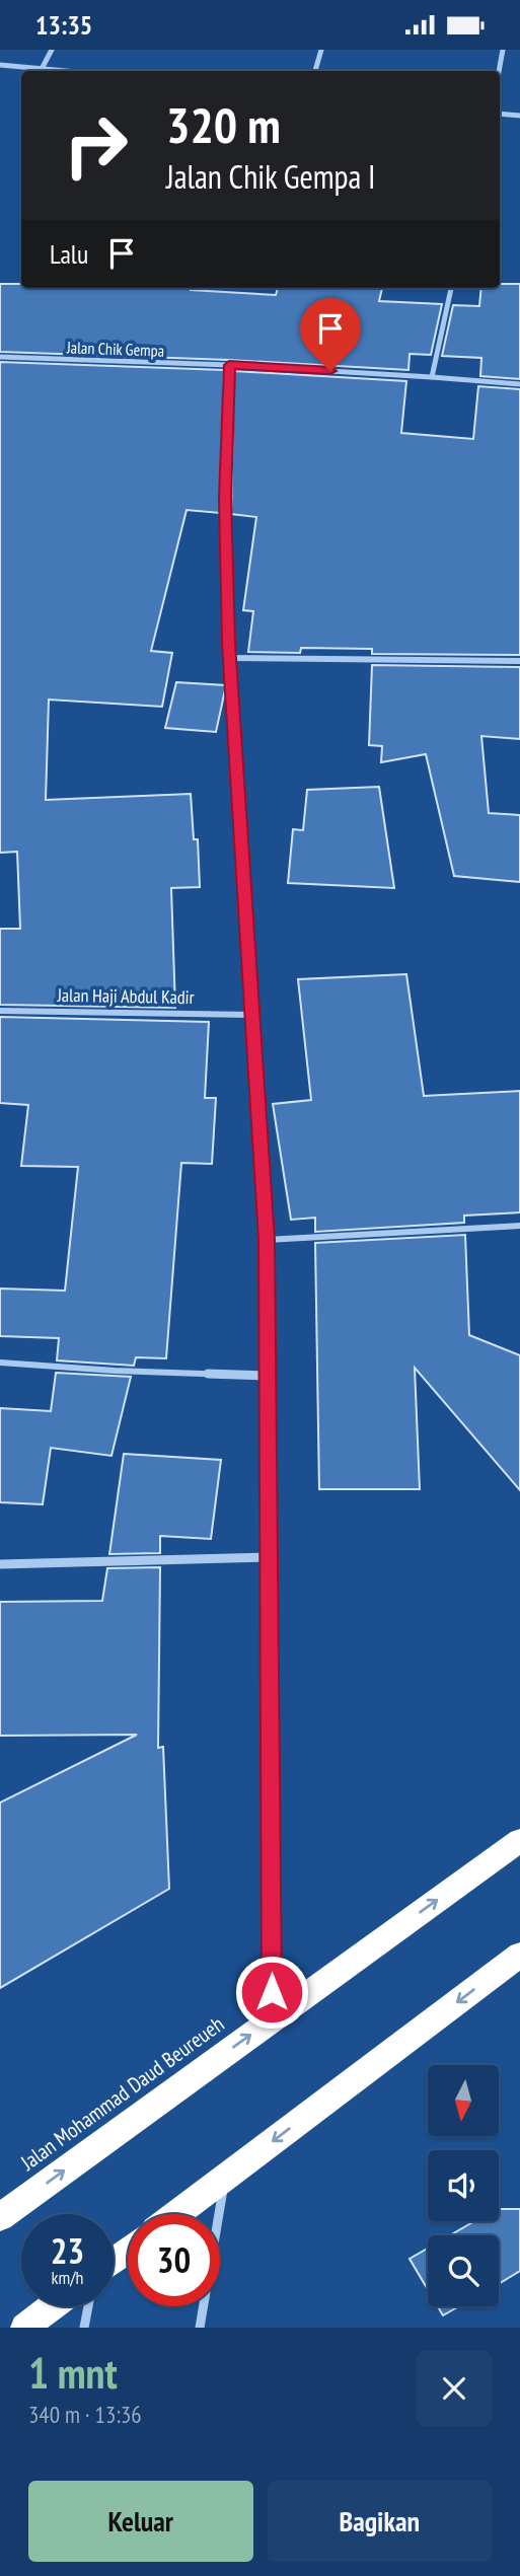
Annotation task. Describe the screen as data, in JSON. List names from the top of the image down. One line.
{"streets":{"highway":["Jalan Mohammad Daud Beureueh"],"street":["Jalan Chik Gempa","Jalan Haji Abdul Kadir"]},"north":"bottom","page":{"status":"13:35","turn":["320 m","Jalan Chik Gempa I"],"then":"Lalu","speed":"23 km/h","limit":"30","heading":["1 mnt","340 m · 13:36"],"buttons":["Keluar","Bagikan"]}}
